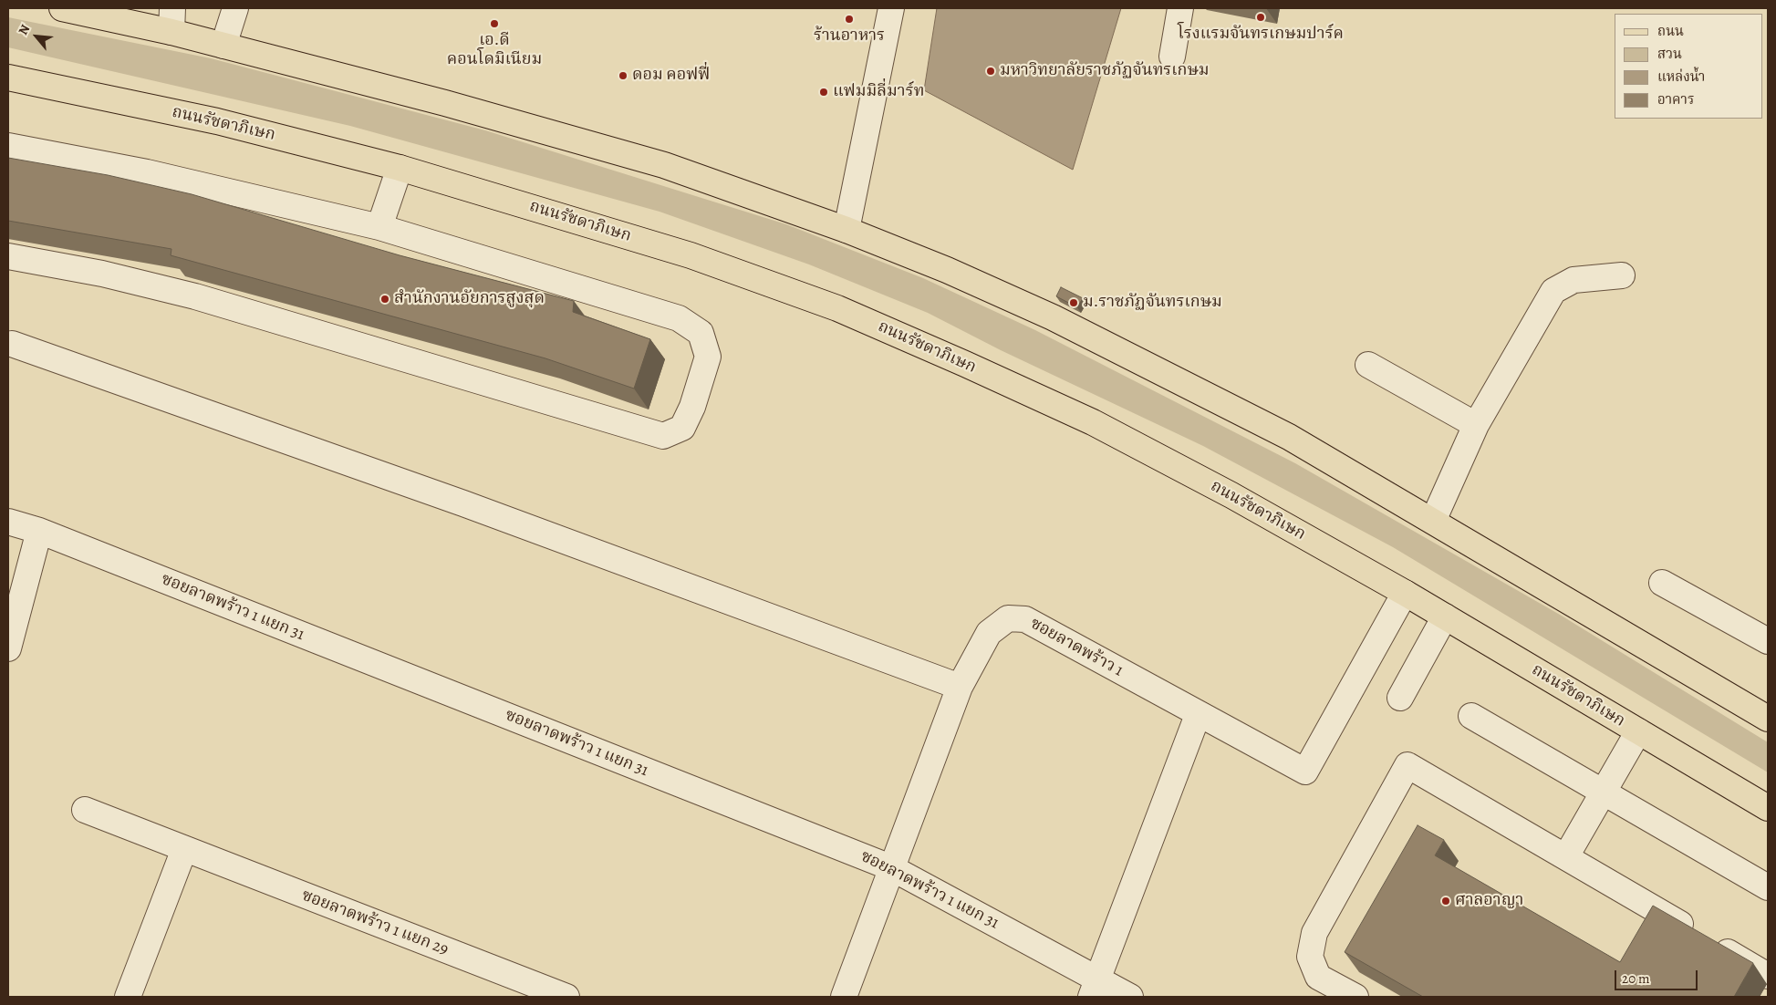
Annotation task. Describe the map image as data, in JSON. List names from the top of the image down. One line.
{"streets":{"main road":["ถนนรัชดาภิเษก"],"street":["ซอยลาดพร้าว 1 แยก 31","ซอยลาดพร้าว 1","ซอยลาดพร้าว 1 แยก 29"]},"crossings":[["ถนนรัชดาภิเษก","ซอยลาดพร้าว 1"],["ซอยลาดพร้าว 1 แยก 31","ซอยลาดพร้าว 1"]],"places":["โรงแรมจันทรเกษมปาร์ค","ร้านอาหาร","เอ.ดี คอนโดมิเนียม","มหาวิทยาลัยราชภัฏจันทรเกษม","ดอม คอฟฟี่","แฟมมิลี่มาร์ท","สำนักงานอัยการสูงสุด","ม.ราชภัฏจันทรเกษม","ศาลอาญา"],"legend":["ถนน","สวน","แหล่งน้ำ","อาคาร"],"scale_bar":"20 m","north":"top left"}
